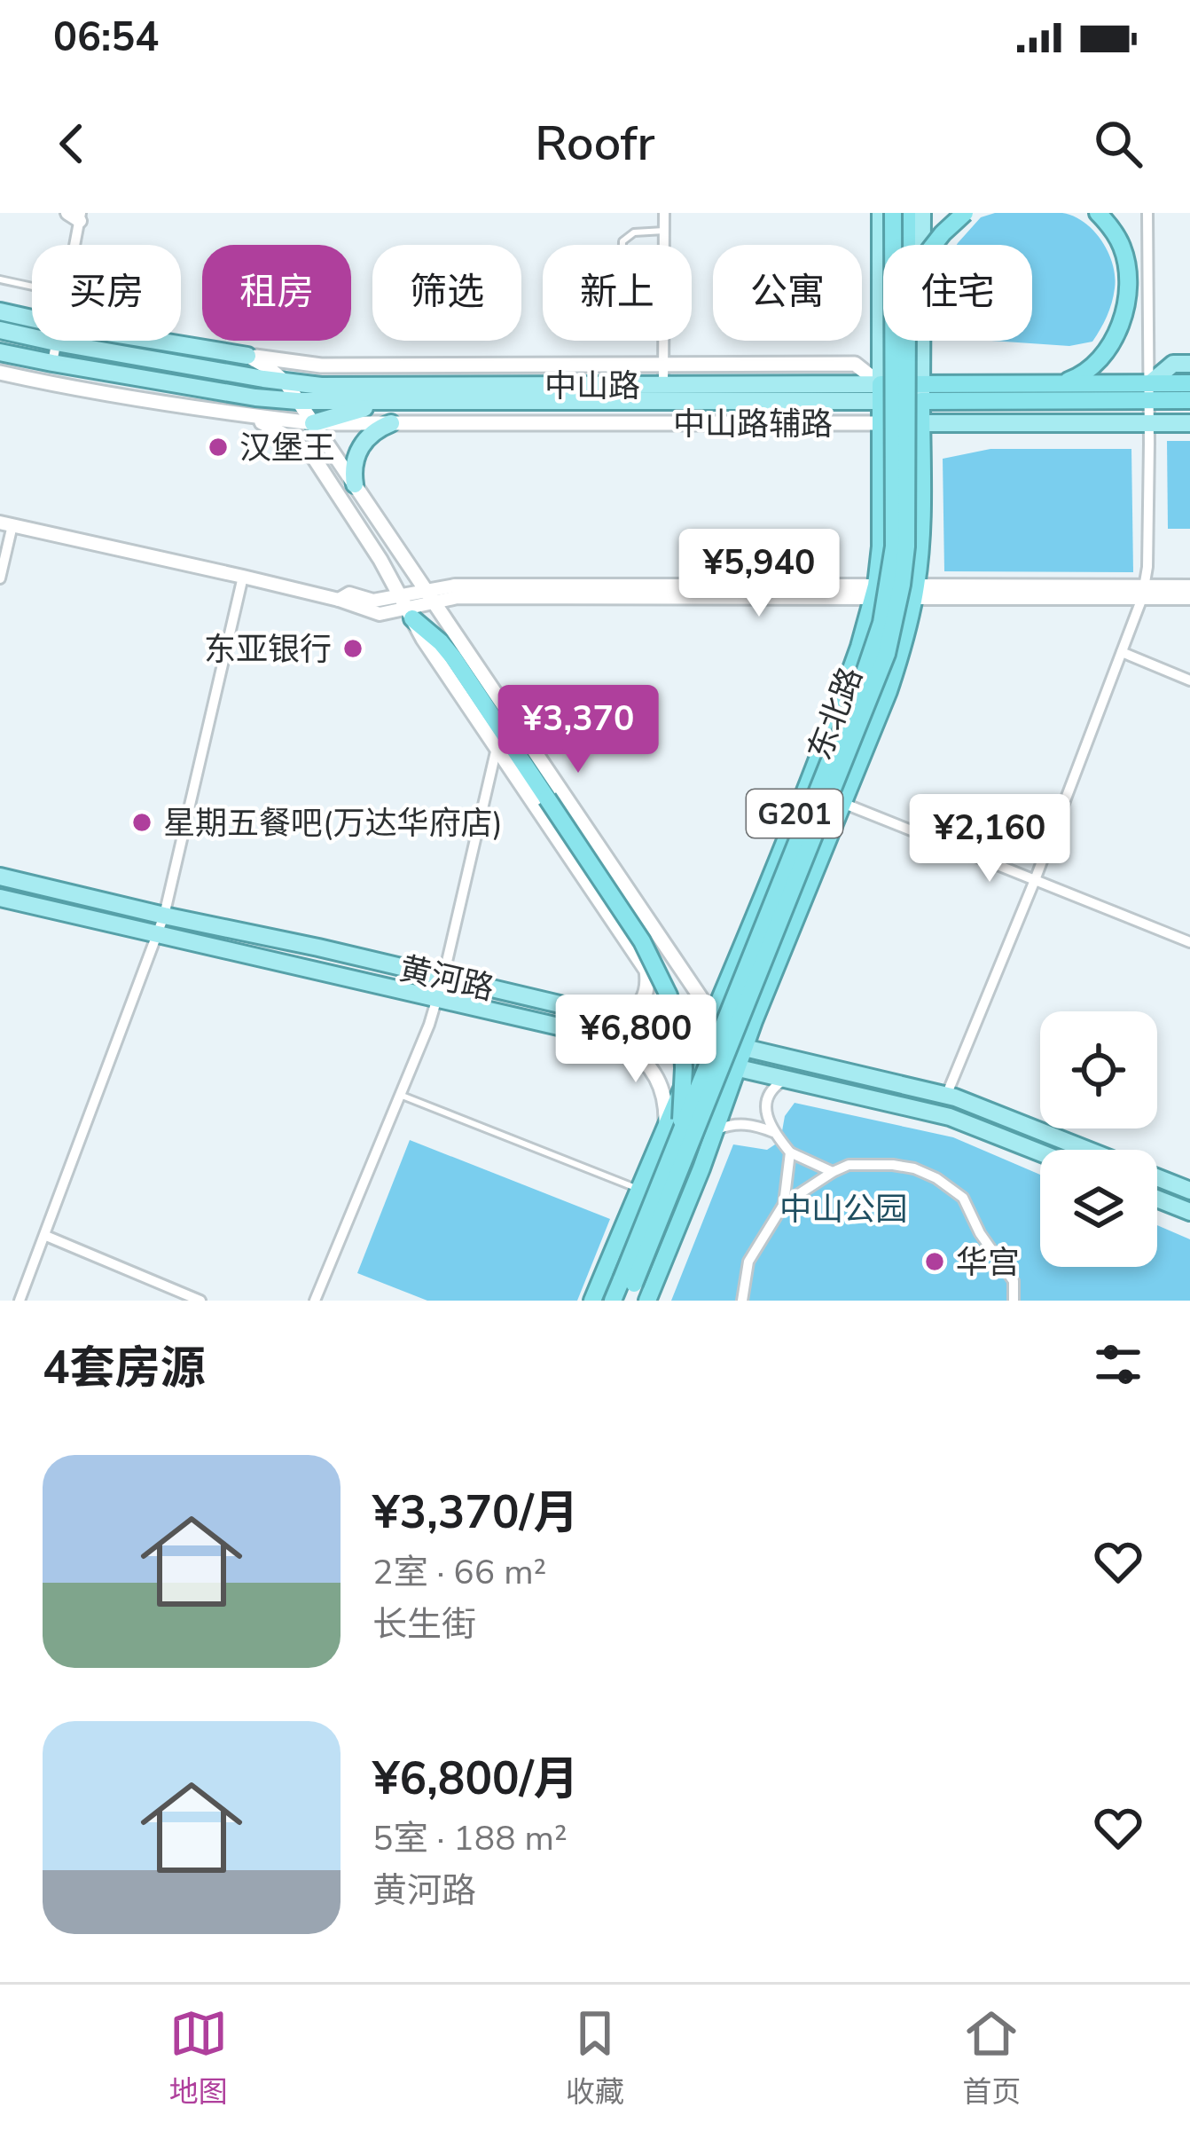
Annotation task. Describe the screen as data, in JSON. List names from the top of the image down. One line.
{"streets":{"highway":["中山路","东北路","G201"],"main road":["中山路辅路","黄河路"]},"crossings":[["中山路","中山路辅路"],["中山路","东北路"],["中山路辅路","东北路"],["东北路","黄河路"]],"parks":["中山公园"],"places":["汉堡王","东亚银行","星期五餐吧(万达华府店)","华宫"],"page":{"status":"06:54","header":"Roofr","chip":["买房","租房","筛选","新上","公寓","住宅"],"price":["¥5,940","¥3,370","¥2,160","¥6,800"],"heading":"4套房源","list":[{"name":"¥3,370/月","note":"2室 · 66 m² · 长生街"},{"name":"¥6,800/月","note":"5室 · 188 m² · 黄河路"}],"tabs":["地图","收藏","首页"]}}
